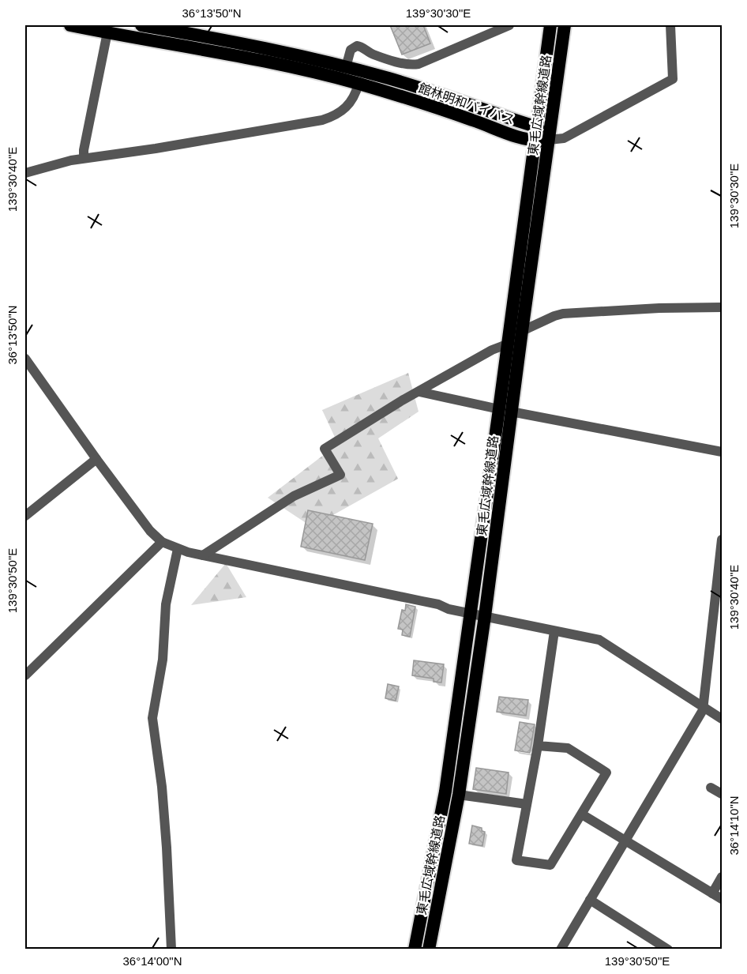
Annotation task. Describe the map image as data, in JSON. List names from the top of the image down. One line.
{"streets":{"highway":["館林明和バイパス","東毛広域幹線道路"]},"crossings":[["館林明和バイパス","東毛広域幹線道路"]],"coordinates":["36°13'50\"N","139°30'30\"E","139°30'40\"E","139°30'50\"E","36°14'10\"N","36°14'00\"N"]}
